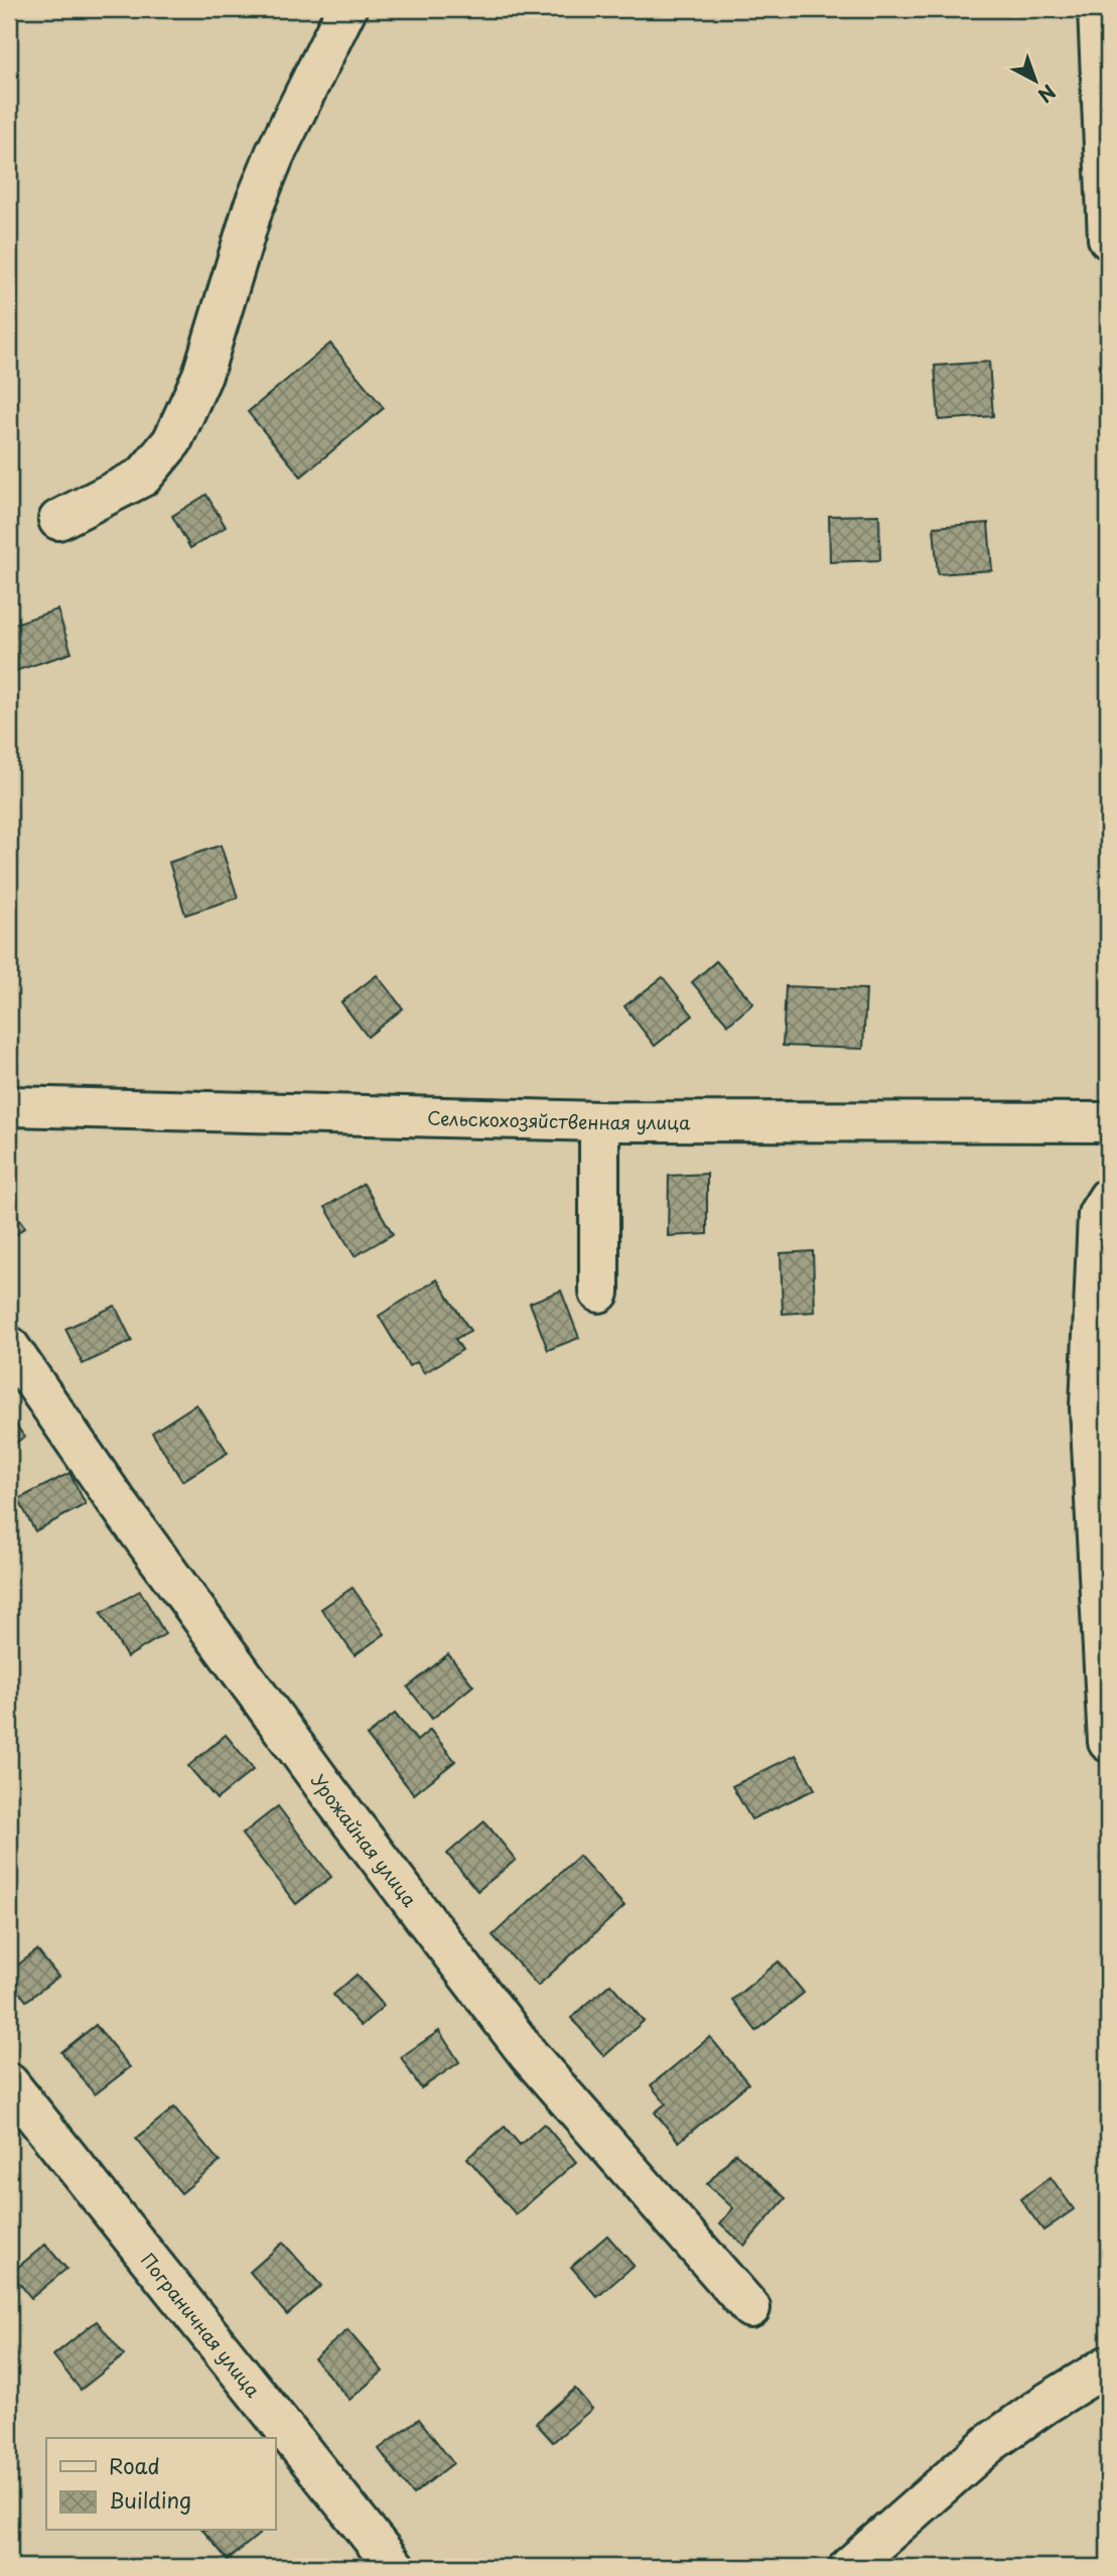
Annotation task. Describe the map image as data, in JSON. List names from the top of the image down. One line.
{"streets":{"main road":["Сельскохозяйственная улица","Урожайная улица","Пограничная улица"]},"legend":["Road","Building"],"north":"bottom right"}
